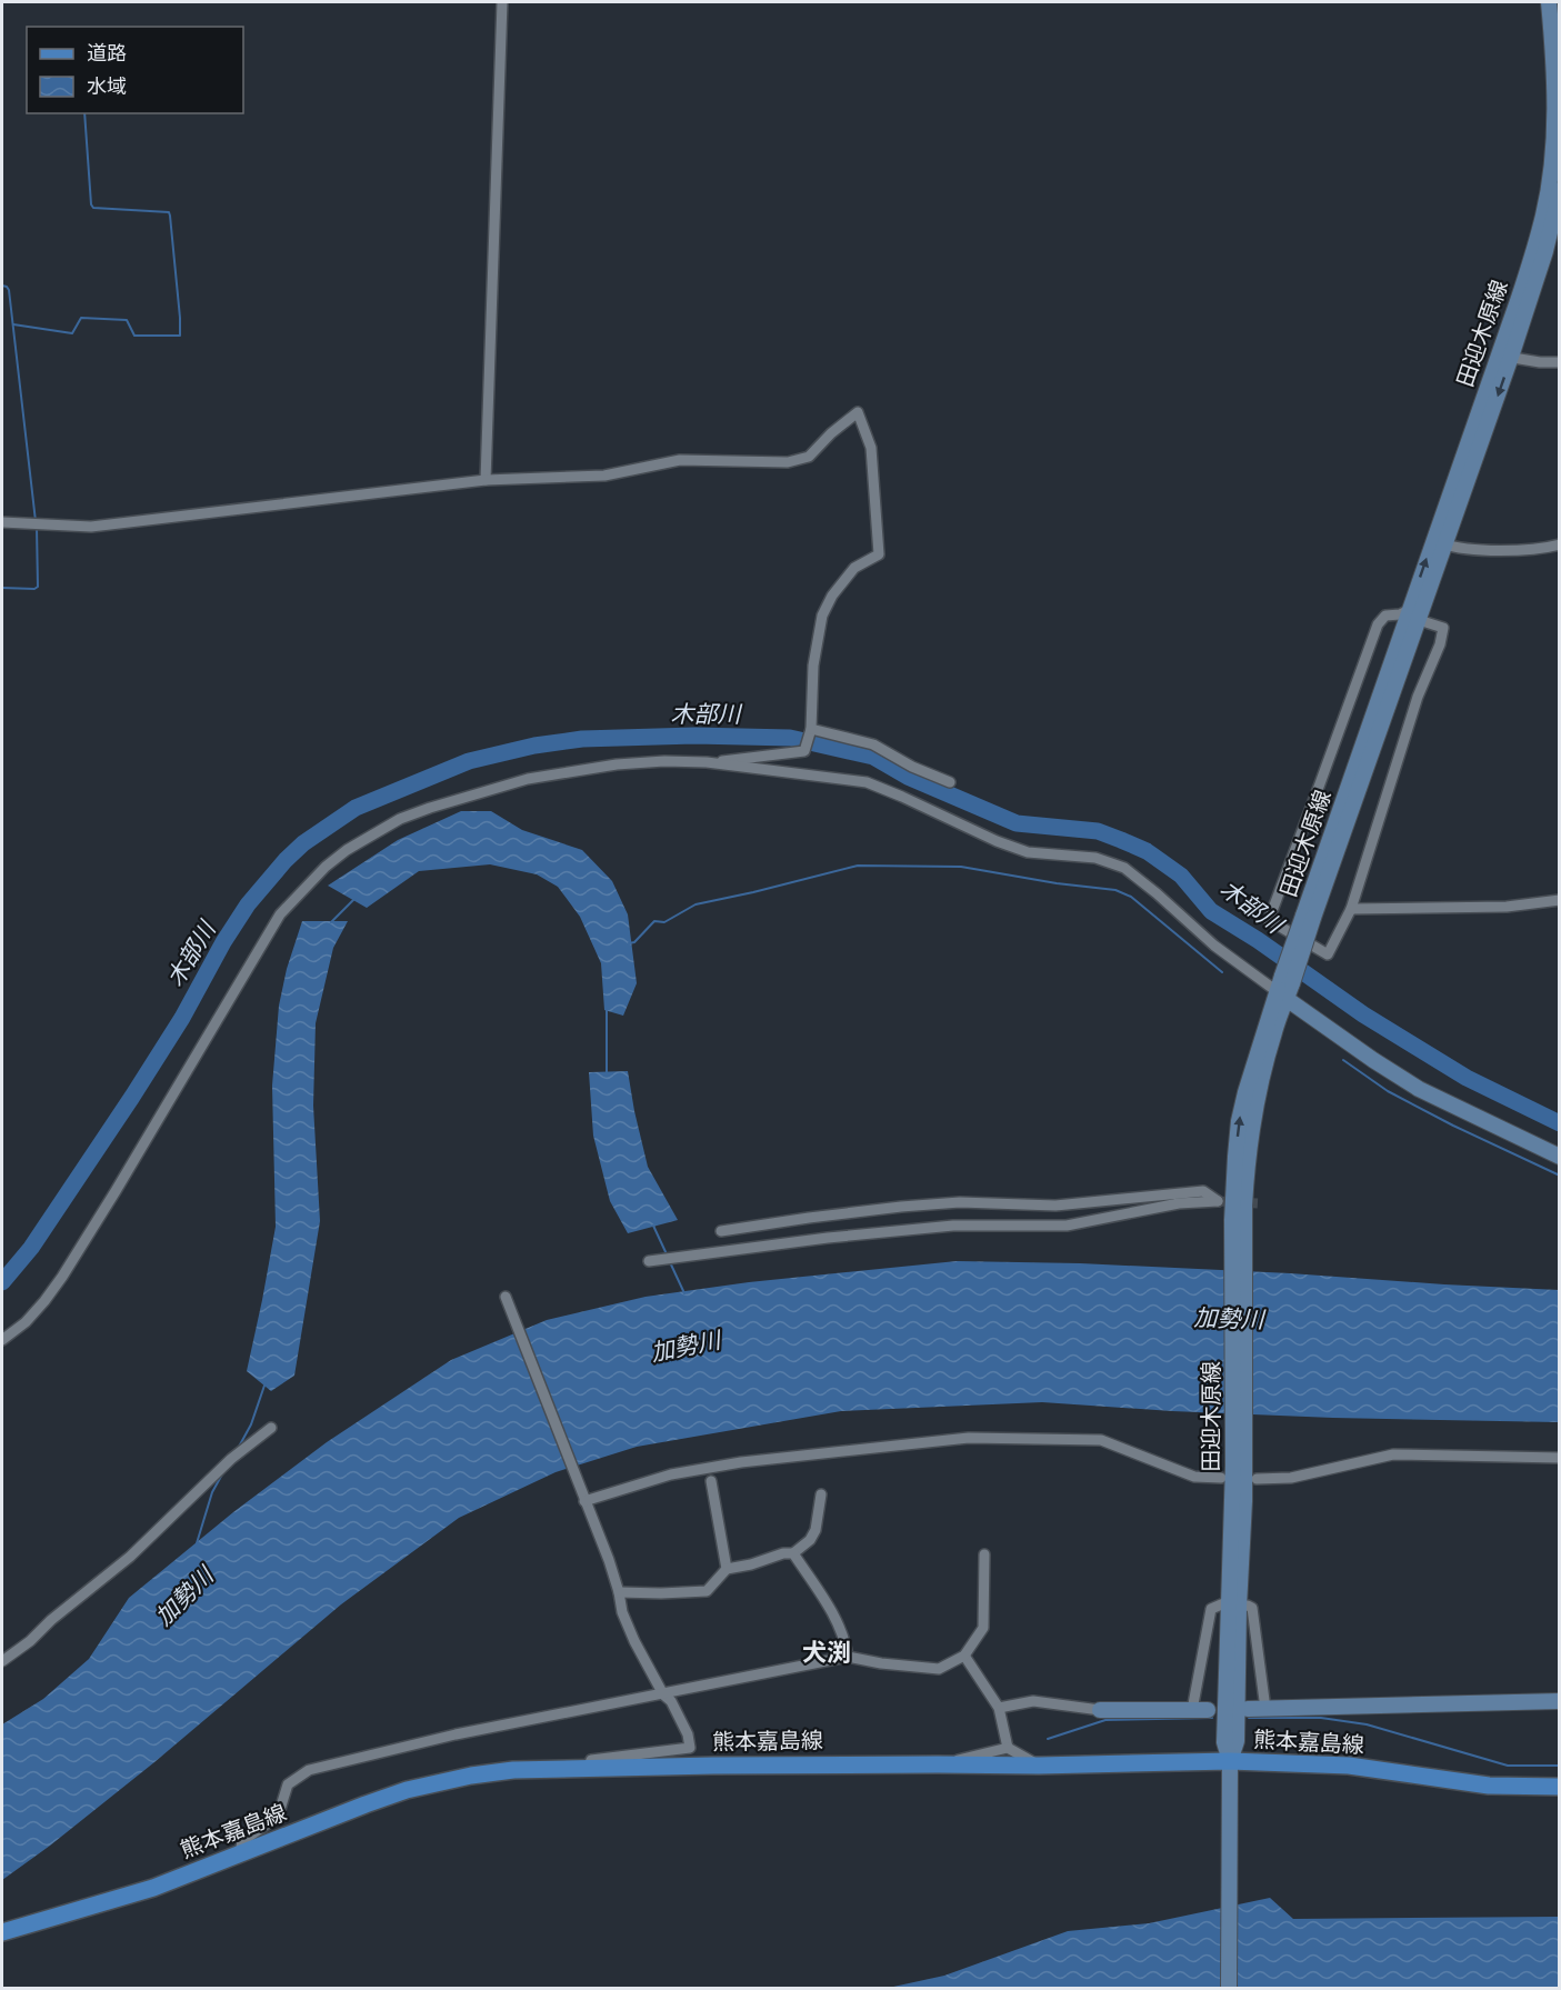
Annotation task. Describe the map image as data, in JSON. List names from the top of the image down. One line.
{"streets":{"main road":["田迎木原線","熊本嘉島線"]},"crossings":[["田迎木原線","熊本嘉島線"]],"districts":["犬渕"],"water":["木部川","加勢川"],"legend":["道路","水域"]}
